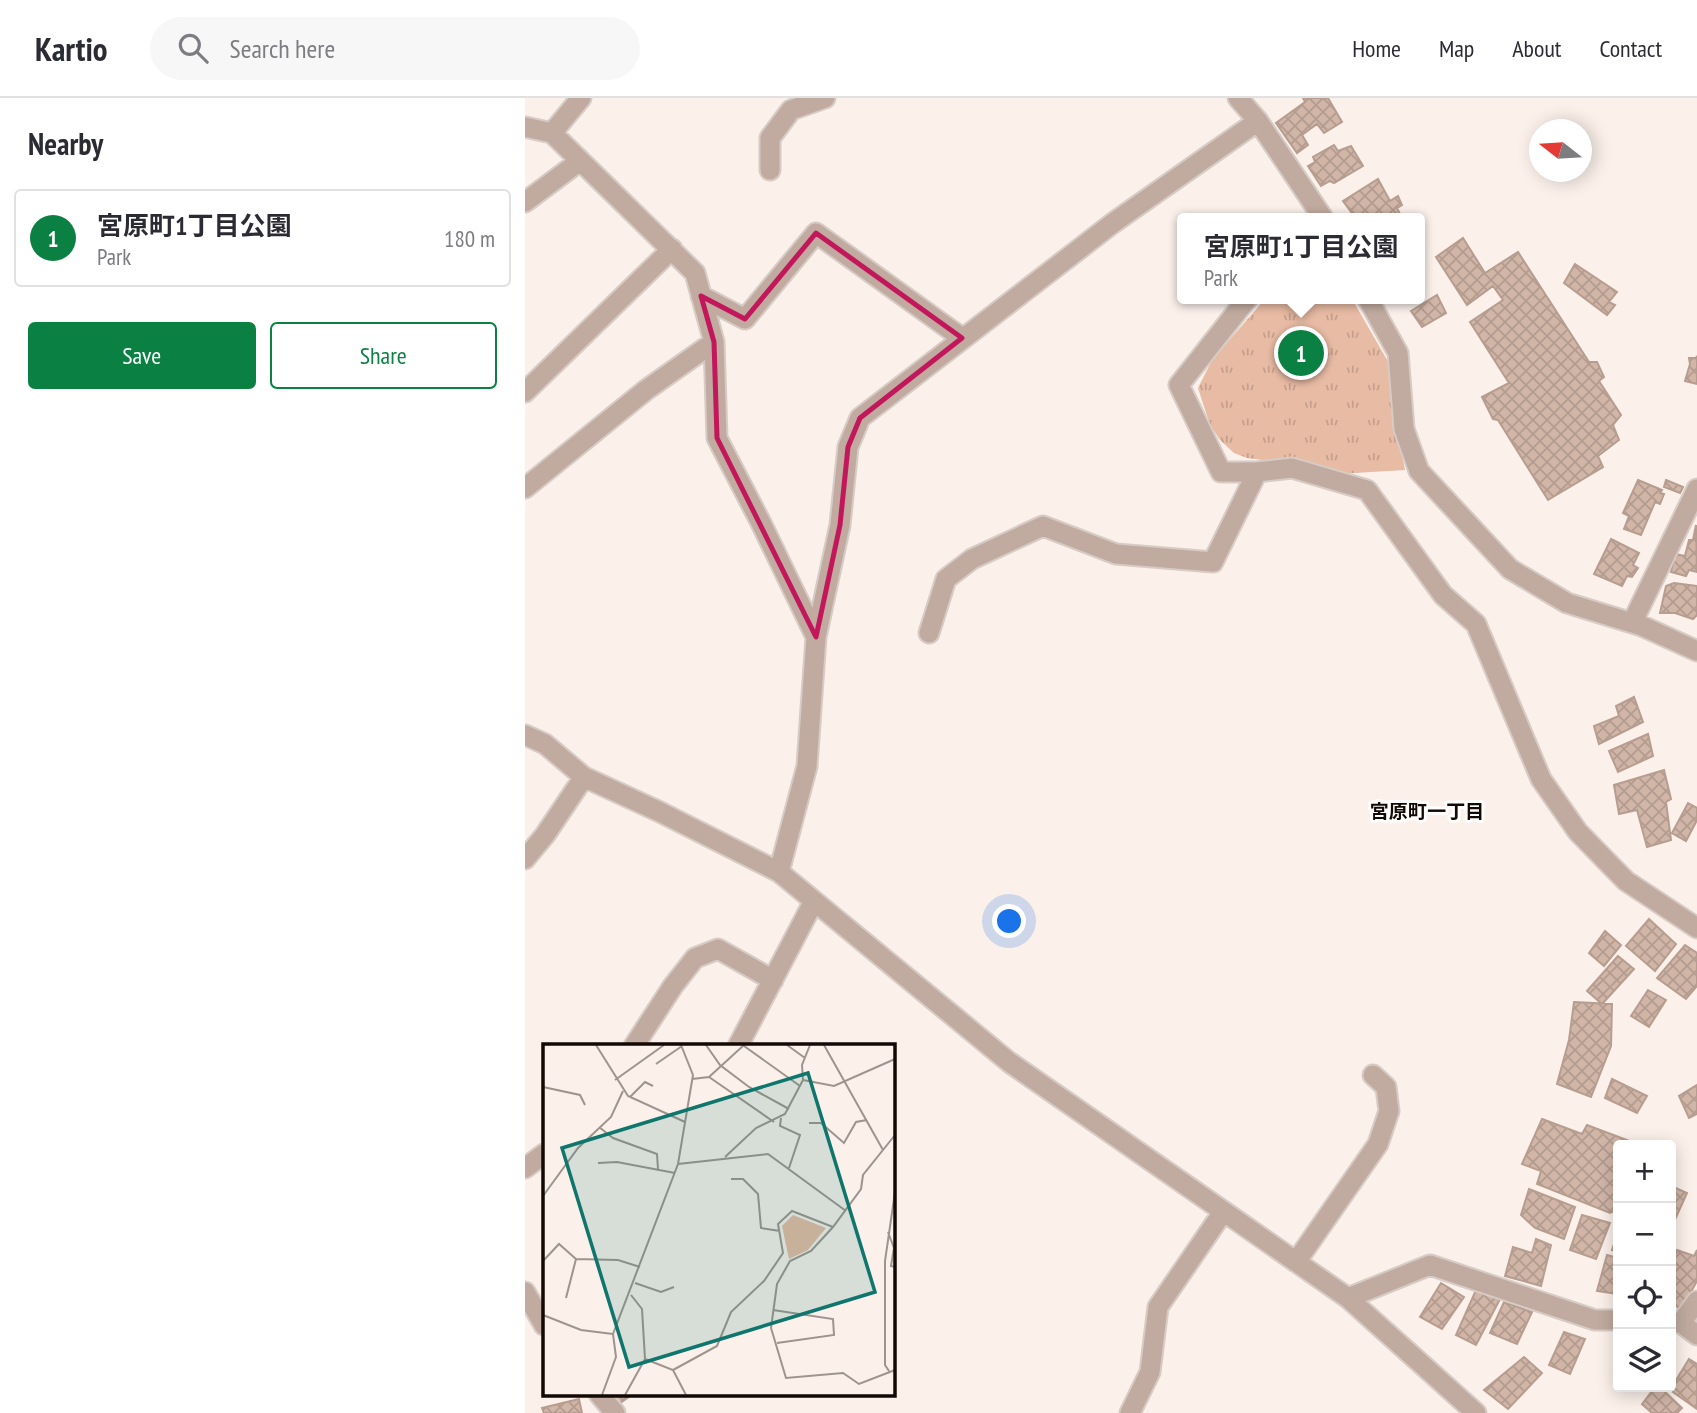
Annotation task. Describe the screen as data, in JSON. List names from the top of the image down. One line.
{"districts":["宮原町一丁目"],"north":"left","page":{"header":"Kartio","search":"Search here","nav":["Home","Map","About","Contact"],"heading":"Nearby","list":[{"mark":"1","name":"宮原町1丁目公園","note":"Park","value":"180 m"}],"popup":["宮原町1丁目公園","Park"],"buttons":["Save","Share"],"pins":"1","map_buttons":["+","−"]}}
